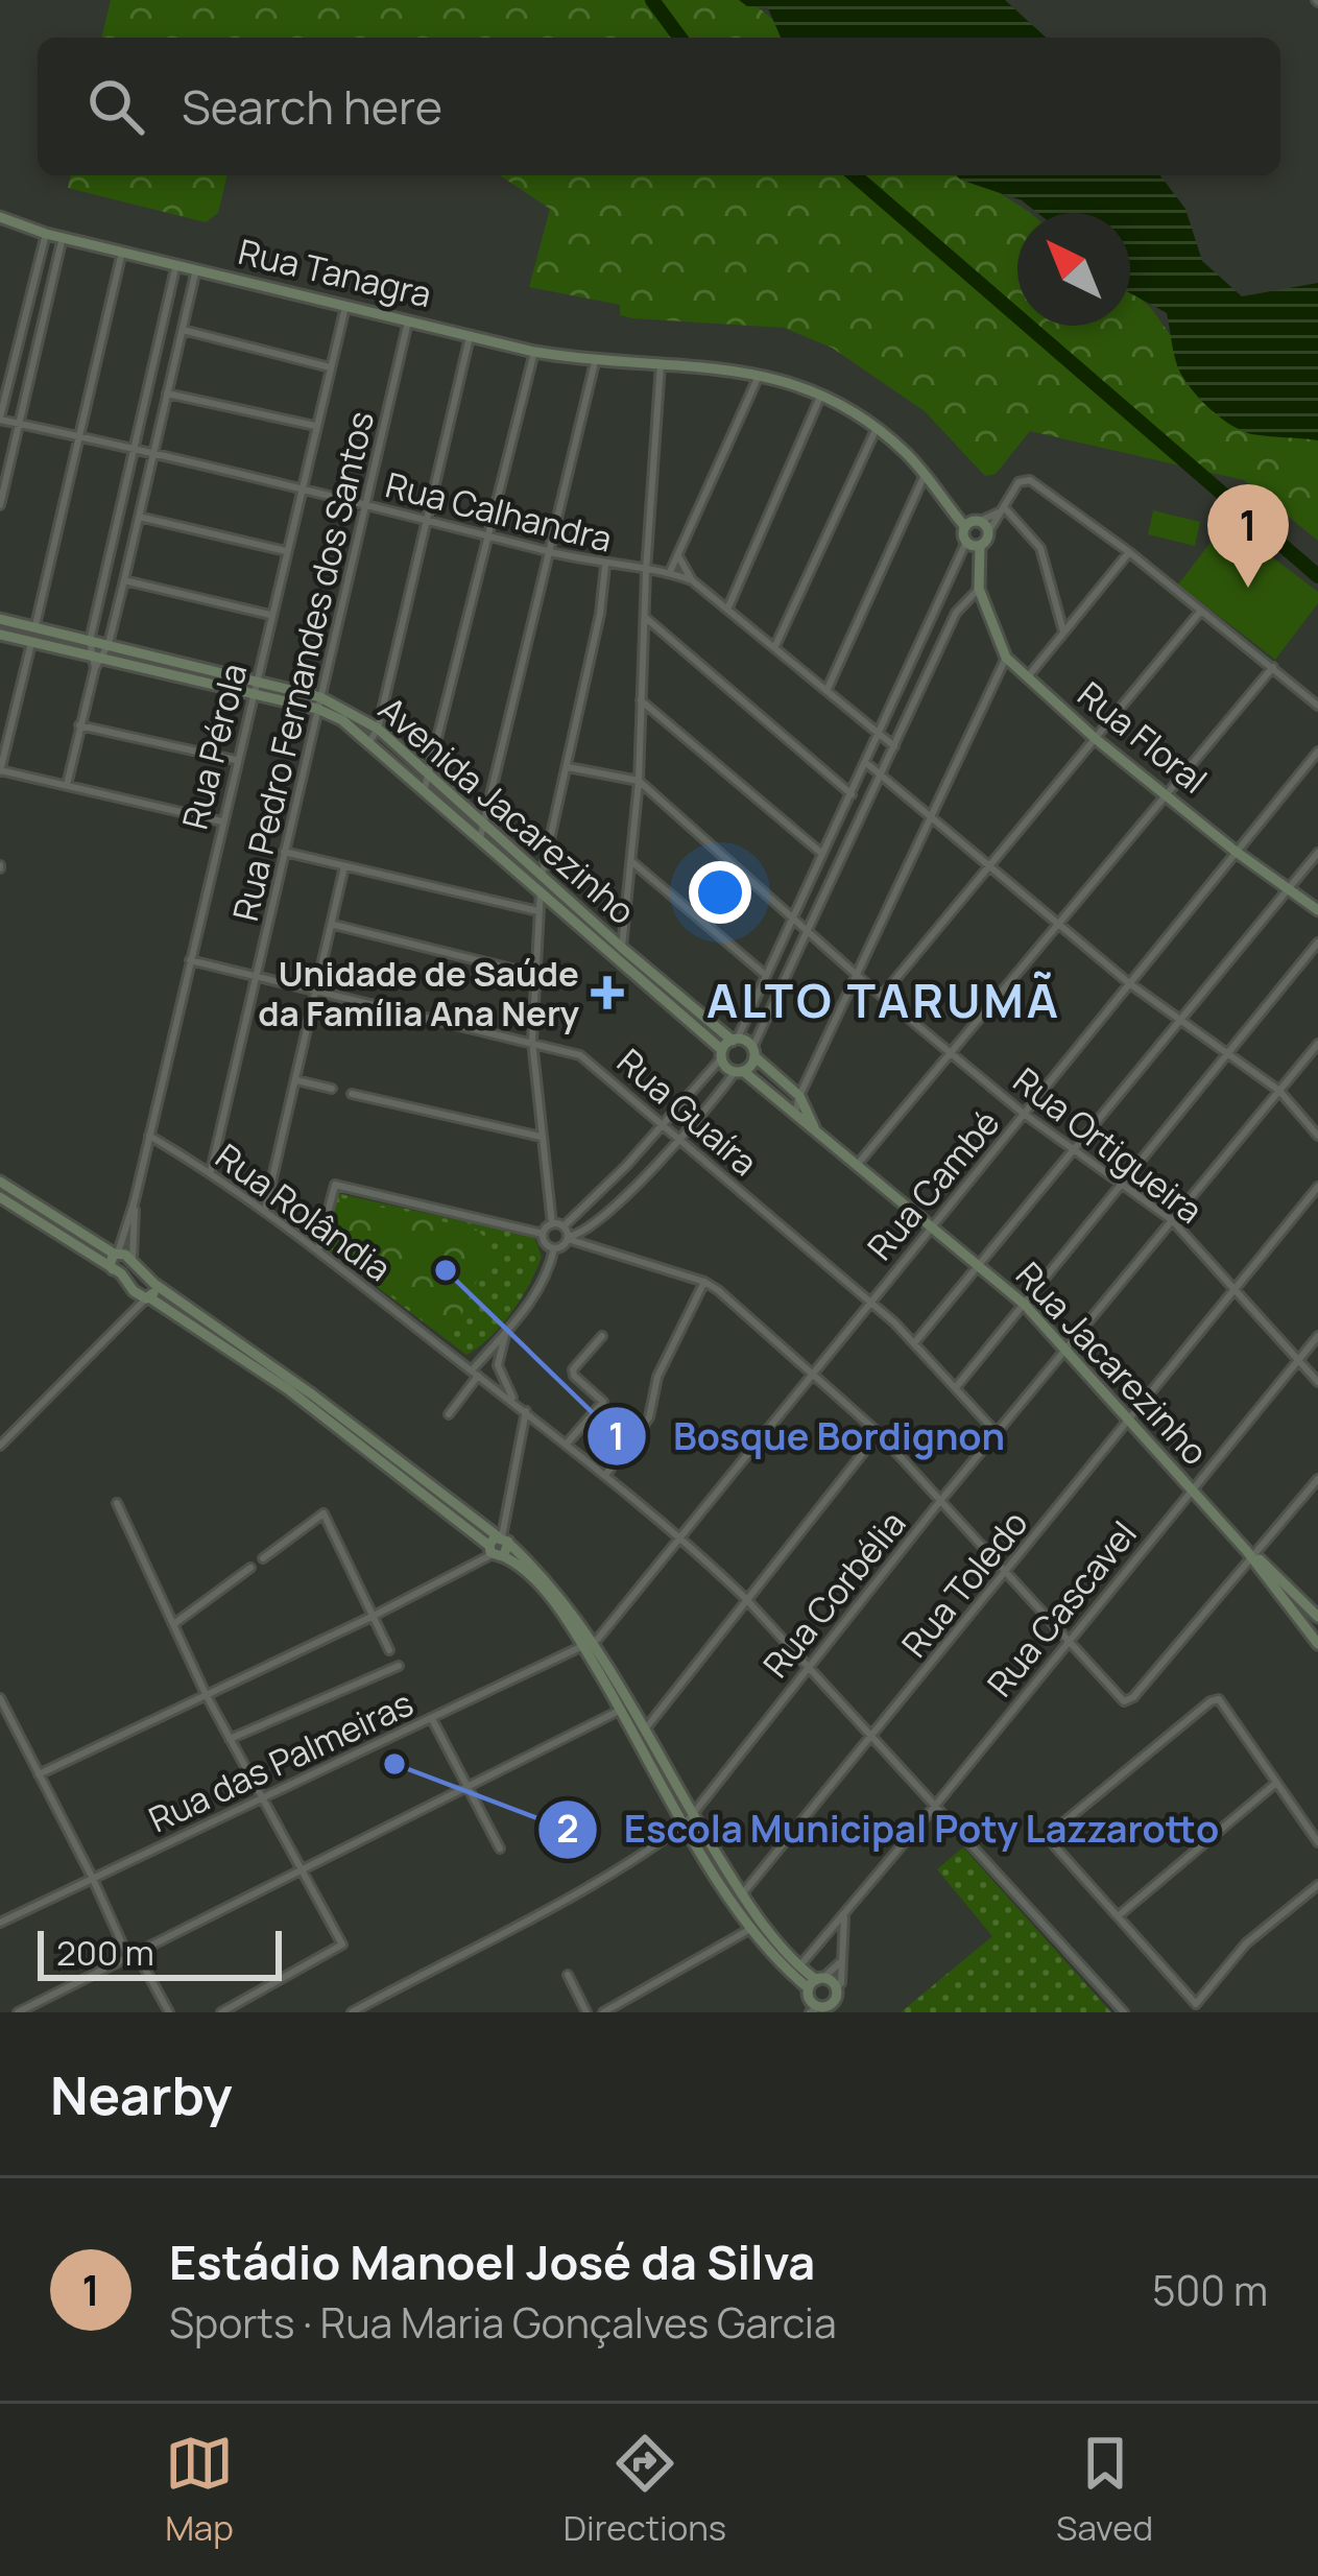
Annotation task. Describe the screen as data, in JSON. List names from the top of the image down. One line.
{"streets":{"street":["Rua Tanagra","Rua Calhandra","Rua Pedro Fernandes dos Santos","Rua Floral","Rua Pérola","Avenida Jacarezinho","Rua Guaíra","Rua Ortigueira","Rua Cambé","Rua Rolândia","Rua Jacarezinho","Rua Toledo","Rua Corbélia","Rua Cascavel","Rua das Palmeiras"]},"crossings":[["Rua Tanagra","Rua Pedro Fernandes dos Santos"],["Rua Tanagra","Rua Pérola"],["Rua Calhandra","Rua Pedro Fernandes dos Santos"],["Rua Calhandra","Rua Pérola"],["Rua Pedro Fernandes dos Santos","Avenida Jacarezinho"],["Rua Pedro Fernandes dos Santos","Rua Guaíra"],["Rua Pedro Fernandes dos Santos","Rua Rolândia"],["Rua Floral","Rua Cambé"],["Rua Pérola","Avenida Jacarezinho"],["Rua Pérola","Rua Guaíra"],["Rua Pérola","Rua Rolândia"],["Avenida Jacarezinho","Rua Jacarezinho"],["Rua Guaíra","Rua Cambé"],["Rua Guaíra","Rua Corbélia"],["Rua Ortigueira","Rua Cambé"],["Rua Ortigueira","Rua Toledo"],["Rua Ortigueira","Rua Corbélia"],["Rua Ortigueira","Rua Cascavel"],["Rua Cambé","Rua Rolândia"],["Rua Cambé","Rua Jacarezinho"],["Rua Cambé","Rua das Palmeiras"],["Rua Rolândia","Rua Toledo"],["Rua Rolândia","Rua Corbélia"],["Rua Rolândia","Rua Cascavel"],["Rua Jacarezinho","Rua Toledo"],["Rua Jacarezinho","Rua Corbélia"],["Rua Jacarezinho","Rua Cascavel"]],"districts":["ALTO TARUMÃ"],"places":{"health":["Unidade de Saúde da Família Ana Nery"],"other":["Bosque Bordignon","Escola Municipal Poty Lazzarotto"]},"scale_bar":"200 m","north":"top left","page":{"search":"Search here","pins":"1","scale":"200 m","heading":"Nearby","list":[{"mark":"1","name":"Estádio Manoel José da Silva","note":"Sports · Rua Maria Gonçalves Garcia","value":"500 m"}],"nav":["Map","Directions","Saved"]}}
